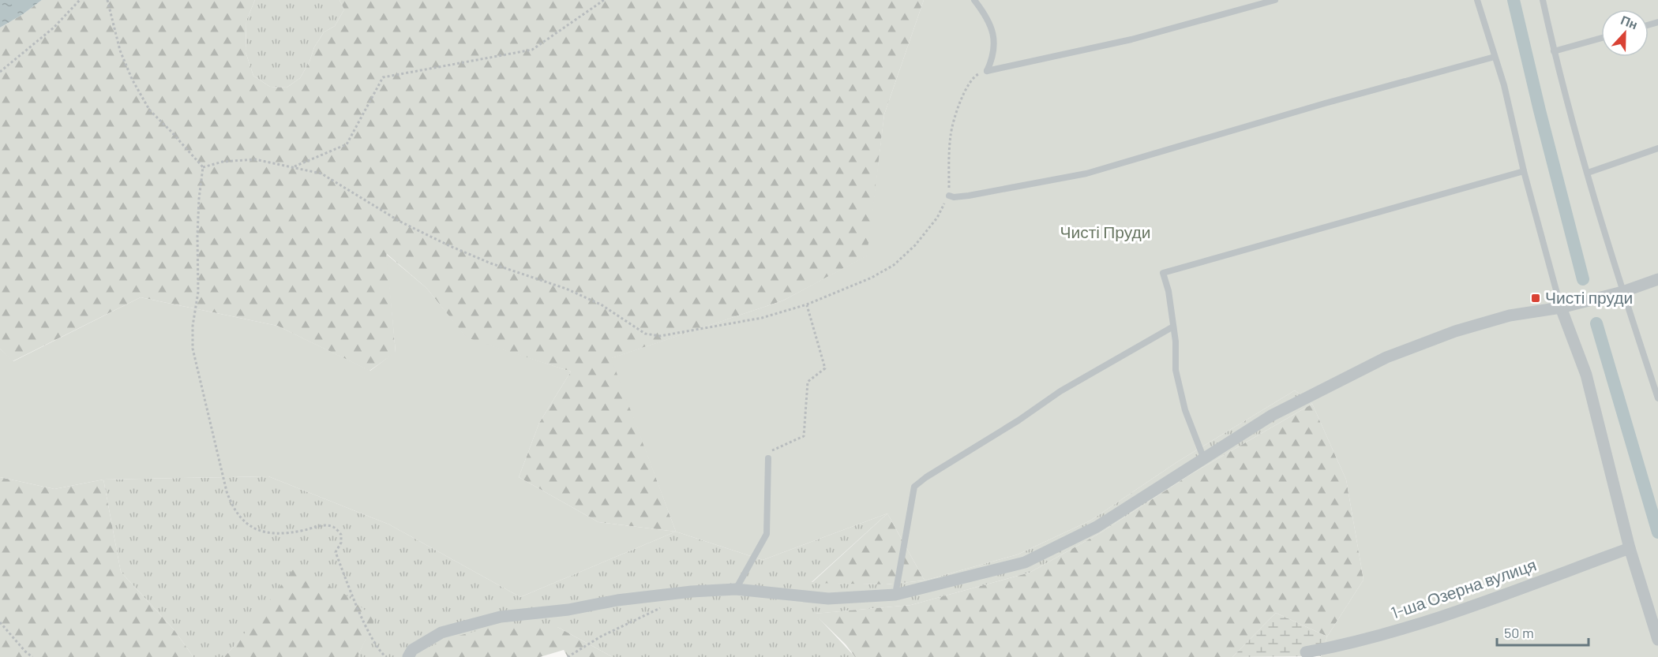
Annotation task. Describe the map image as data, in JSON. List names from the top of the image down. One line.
{"streets":{"street":["1-ша Озерна вулиця"]},"parks":["Чисті Пруди"],"places":{"transit":["Чисті пруди"]},"scale_bar":"50 m","north":"top"}
